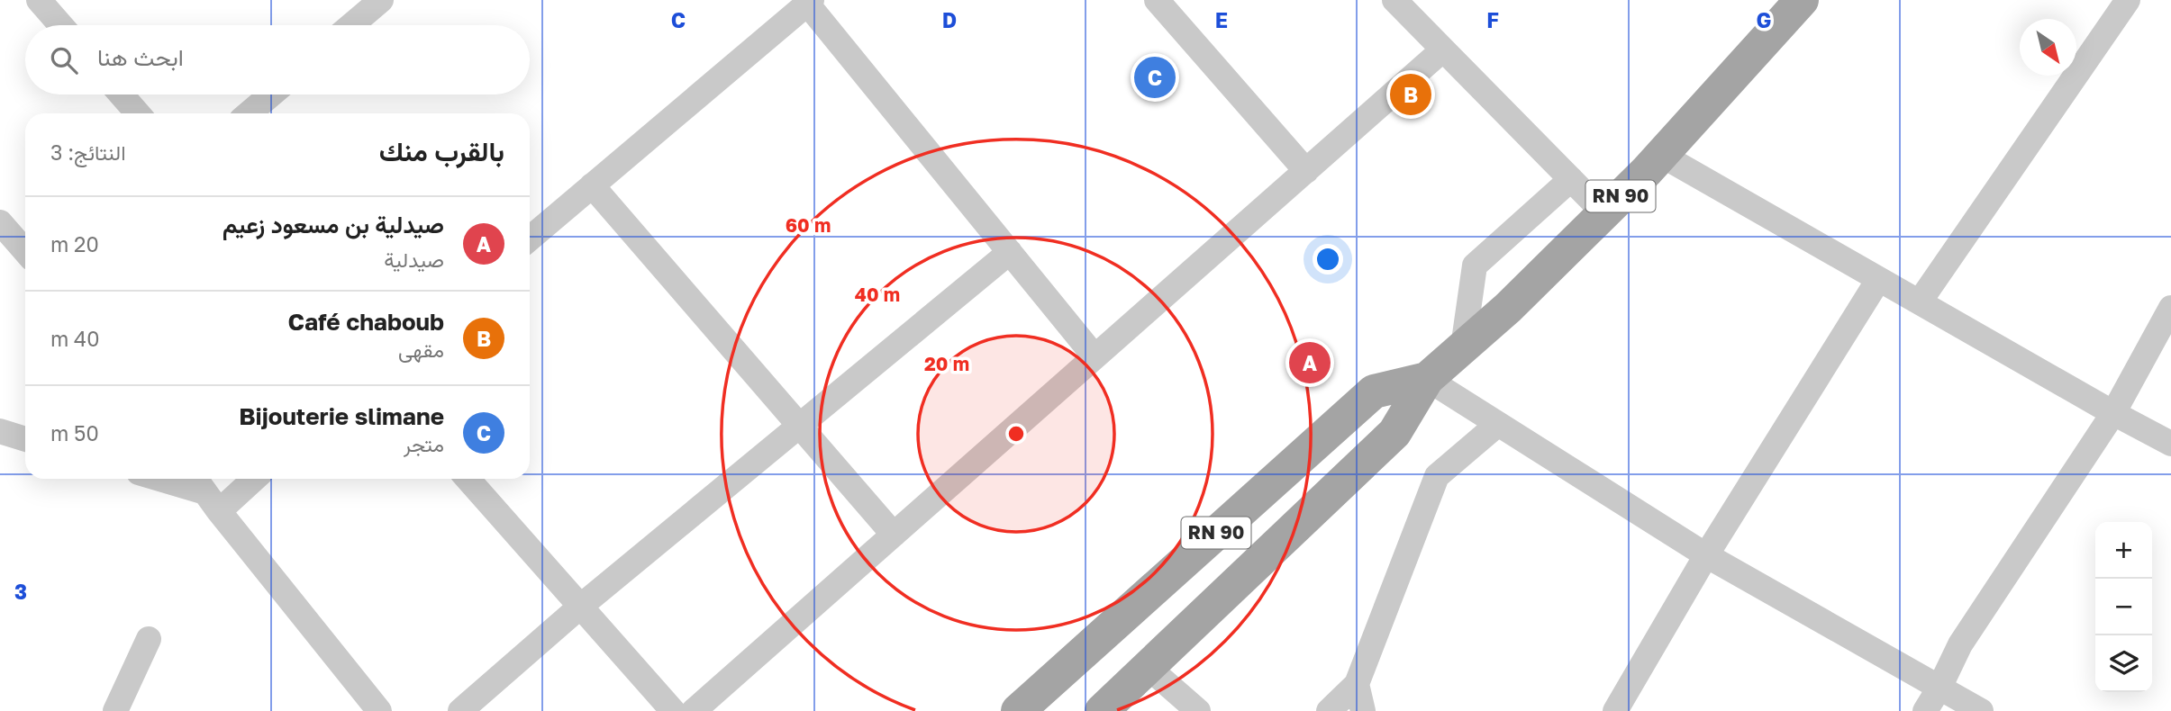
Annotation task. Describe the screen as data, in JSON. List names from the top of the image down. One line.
{"streets":{"main road":["RN 90"]},"north":"bottom right","page":{"search":"ابحث هنا","pins":["C","B","A"],"heading":["بالقرب منك","النتائج: 3"],"list":[{"mark":"A","name":"صيدلية بن مسعود زعيم","note":"صيدلية","value":"20 m"},{"mark":"B","name":"Café chaboub","note":"مقهى","value":"40 m"},{"mark":"C","name":"Bijouterie slimane","note":"متجر","value":"50 m"}],"map_buttons":["+","−"]},"grid":{"columns":["C","D","E","F","G"],"rows":["3"]},"rings":["60 m","40 m","20 m"]}
